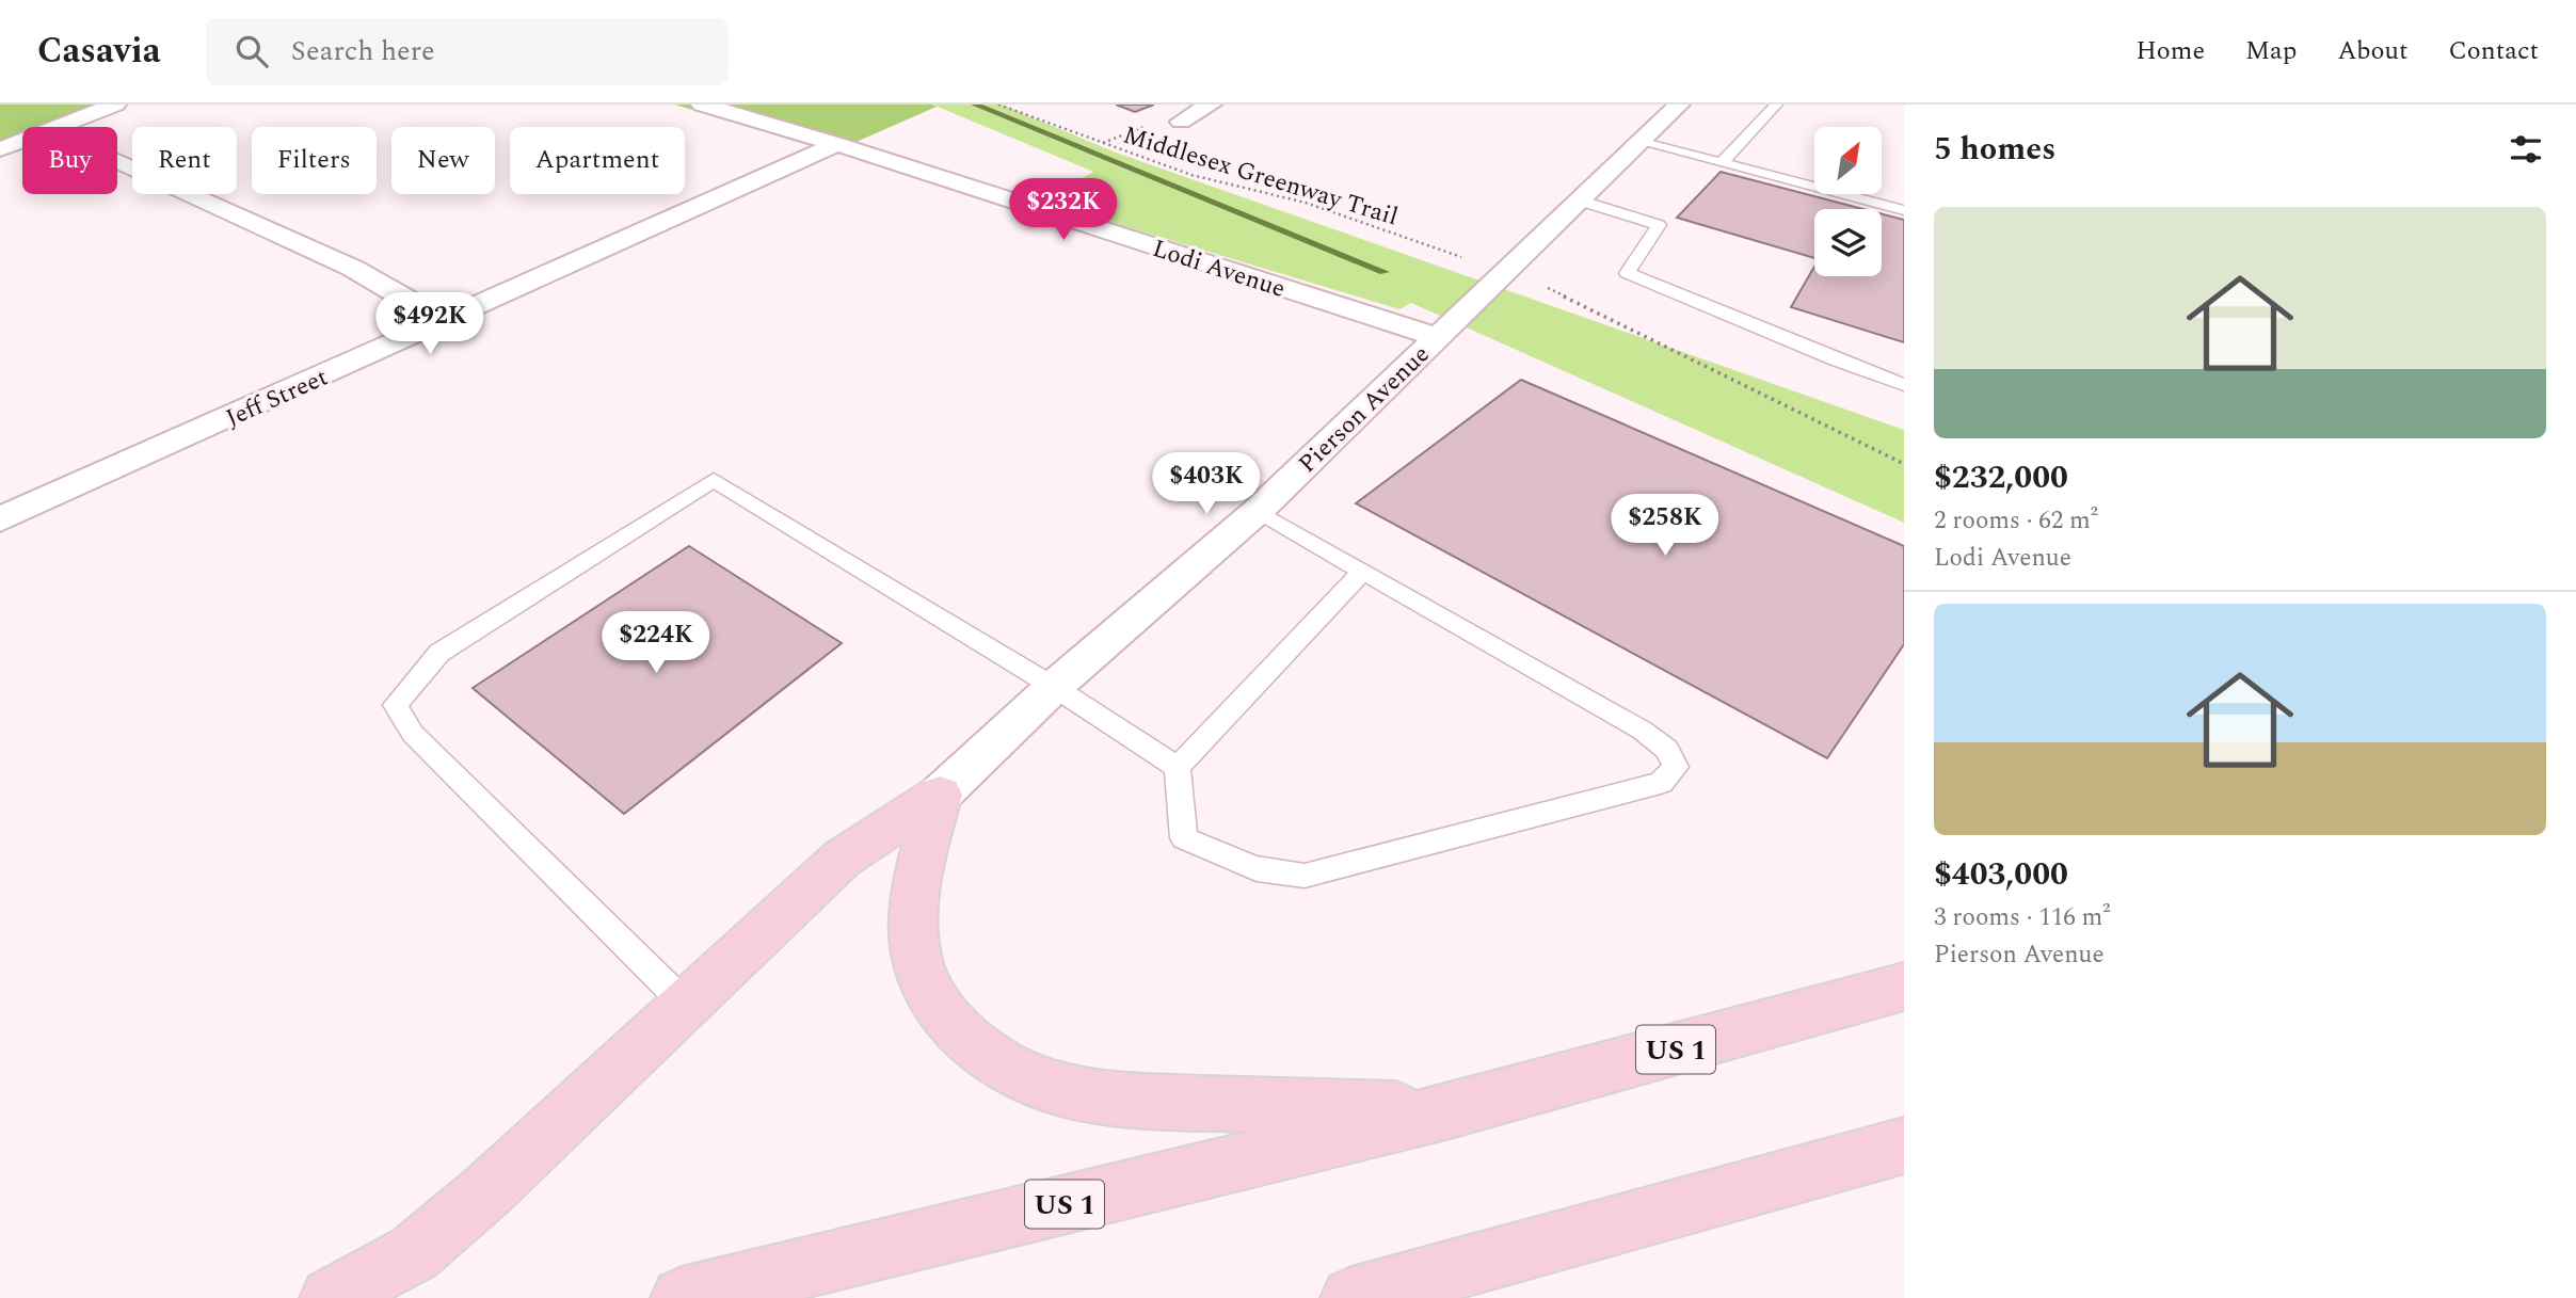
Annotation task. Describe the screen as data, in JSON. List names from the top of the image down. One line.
{"streets":{"highway":["US 1"],"street":["Lodi Avenue","Jeff Street","Pierson Avenue"],"path":["Middlesex Greenway Trail"]},"crossings":[["Lodi Avenue","Jeff Street"],["Lodi Avenue","Pierson Avenue"]],"north":"top right","page":{"header":"Casavia","search":"Search here","nav":["Home","Map","About","Contact"],"heading":"5 homes","chip":["Buy","Rent","Filters","New","Apartment"],"price":["$232K","$492K","$403K","$258K","$224K"],"list":[{"name":"$232,000","note":"2 rooms · 62 m² · Lodi Avenue"},{"name":"$403,000","note":"3 rooms · 116 m² · Pierson Avenue"}]}}
